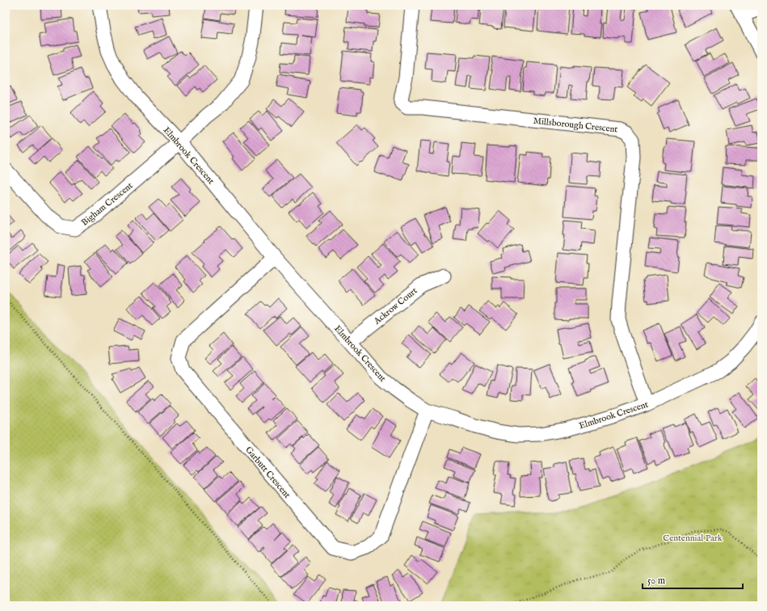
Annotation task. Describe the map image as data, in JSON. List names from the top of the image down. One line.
{"streets":{"street":["Millsborough Crescent","Elmbrook Crescent","Bigham Crescent","Ackrow Court","Garbutt Crescent"]},"crossings":[["Millsborough Crescent","Elmbrook Crescent"],["Elmbrook Crescent","Bigham Crescent"],["Elmbrook Crescent","Ackrow Court"],["Elmbrook Crescent","Garbutt Crescent"]],"parks":["Centennial Park"],"scale_bar":"50 m"}
